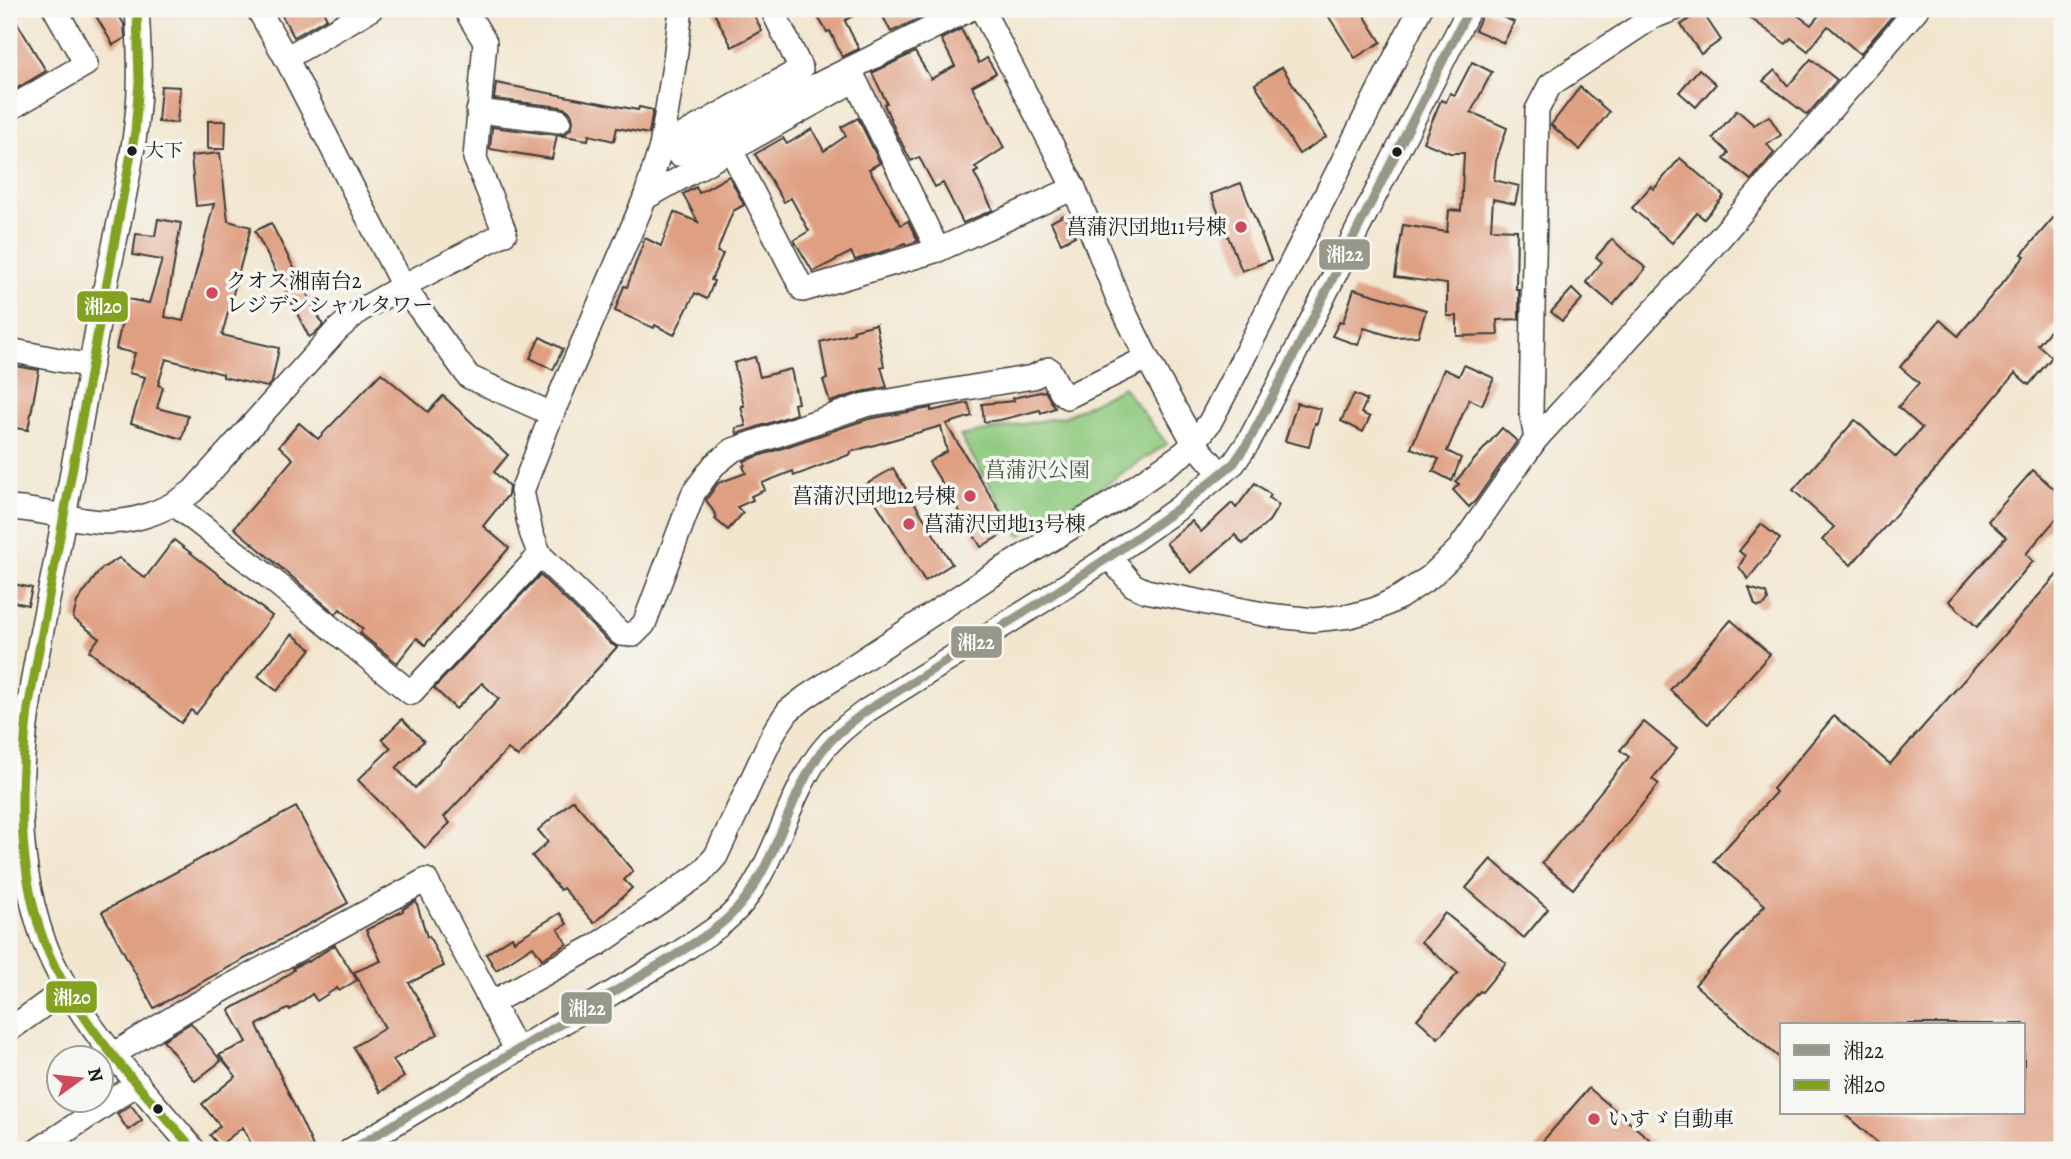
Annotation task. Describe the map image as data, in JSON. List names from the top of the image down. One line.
{"parks":["菖蒲沢公園"],"places":["大下","菖蒲沢団地11号棟","クオス湘南台2 レジデンシャルタワー","菖蒲沢団地12号棟","菖蒲沢団地13号棟","いすゞ自動車"],"lines":["transit line 湘22","transit line 湘20"],"legend":["湘22","湘20"],"north":"right"}
